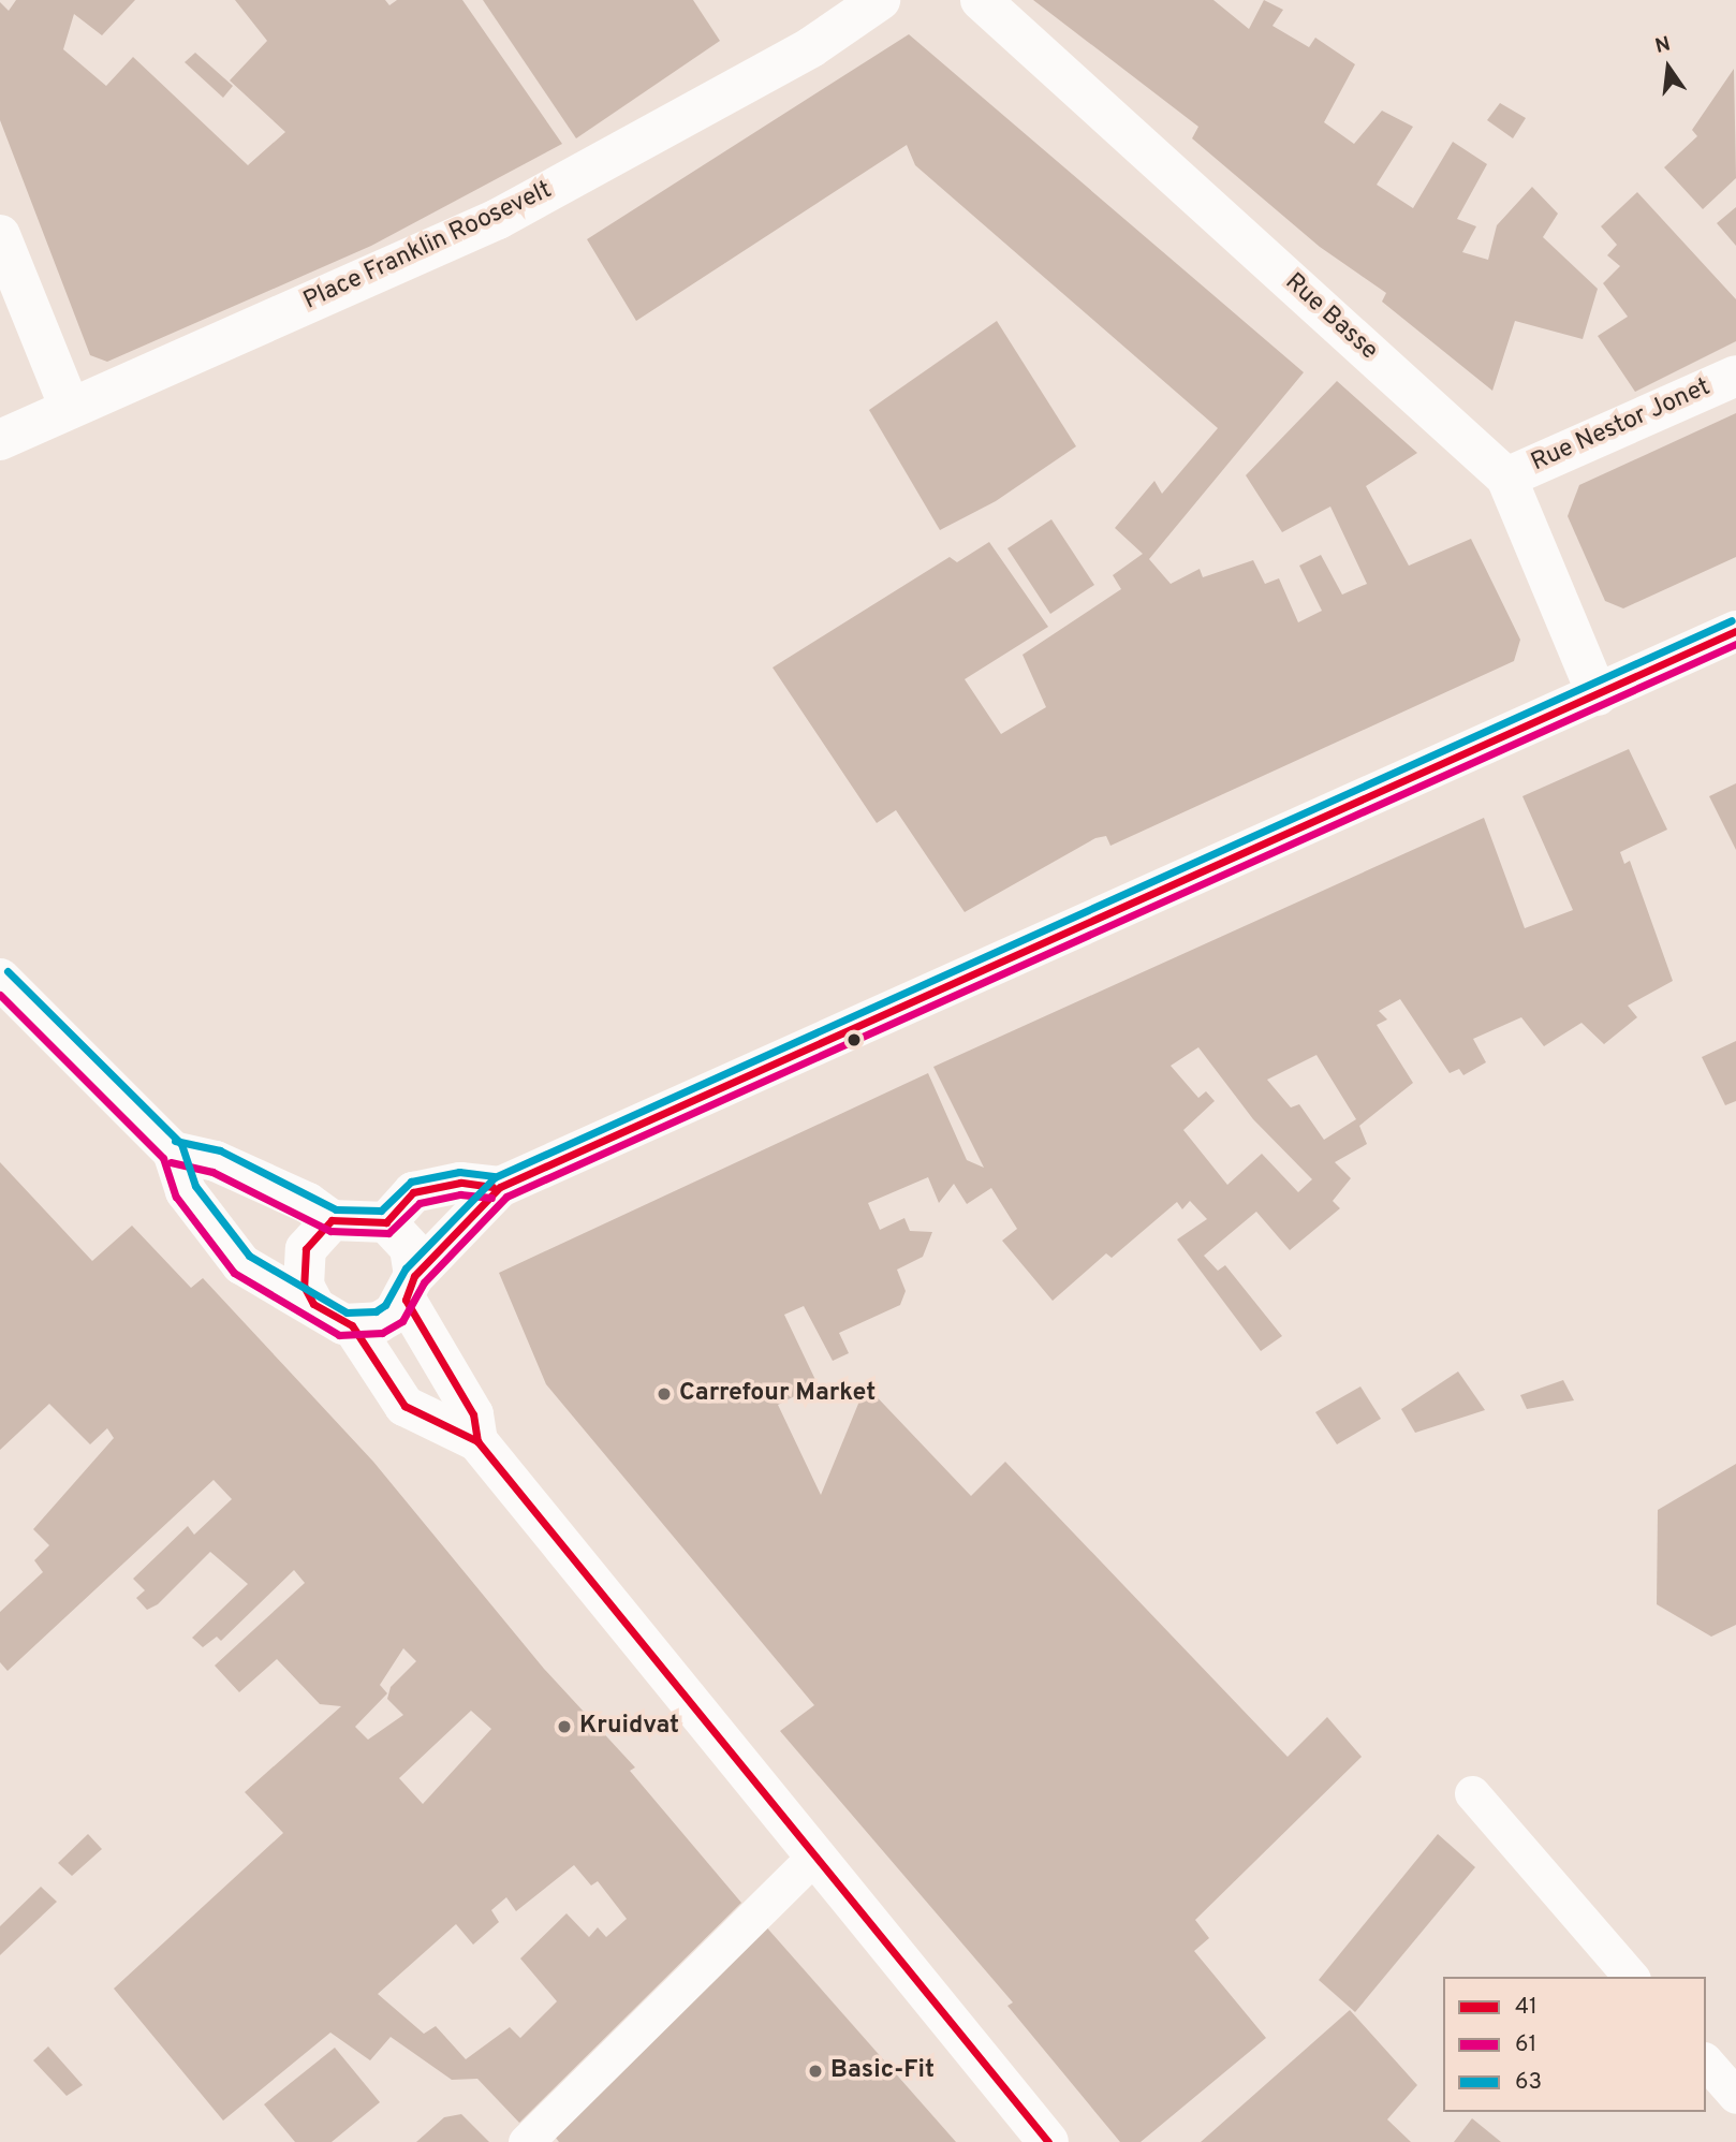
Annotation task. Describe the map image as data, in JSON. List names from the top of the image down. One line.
{"streets":{"main road":["Place Franklin Roosevelt","Rue Basse","Rue Nestor Jonet"]},"crossings":[["Rue Basse","Rue Nestor Jonet"]],"places":["Carrefour Market","Kruidvat","Basic-Fit"],"lines":["transit line 63","transit line 41","transit line 61"],"legend":["41","61","63"],"north":"top"}
